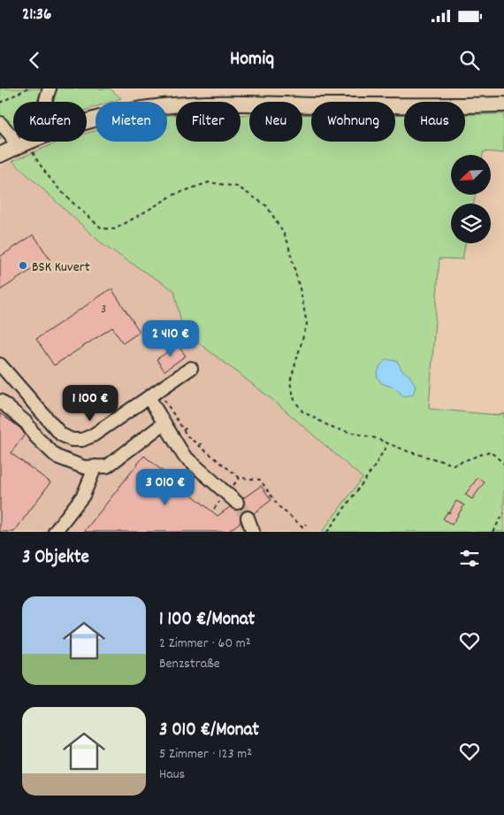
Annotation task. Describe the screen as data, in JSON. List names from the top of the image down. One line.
{"places":["BSK Kuvert"],"house_numbers":["3"],"north":"bottom left","page":{"status":"21:36","header":"Homiq","chip":["Kaufen","Mieten","Filter","Neu","Wohnung","Haus"],"price":["2 410 €","1 100 €","3 010 €"],"heading":"3 Objekte","list":[{"name":"1 100 €/Monat","note":"2 Zimmer · 60 m² · Benzstraße"},{"name":"3 010 €/Monat","note":"5 Zimmer · 123 m² · Haus"}]}}
